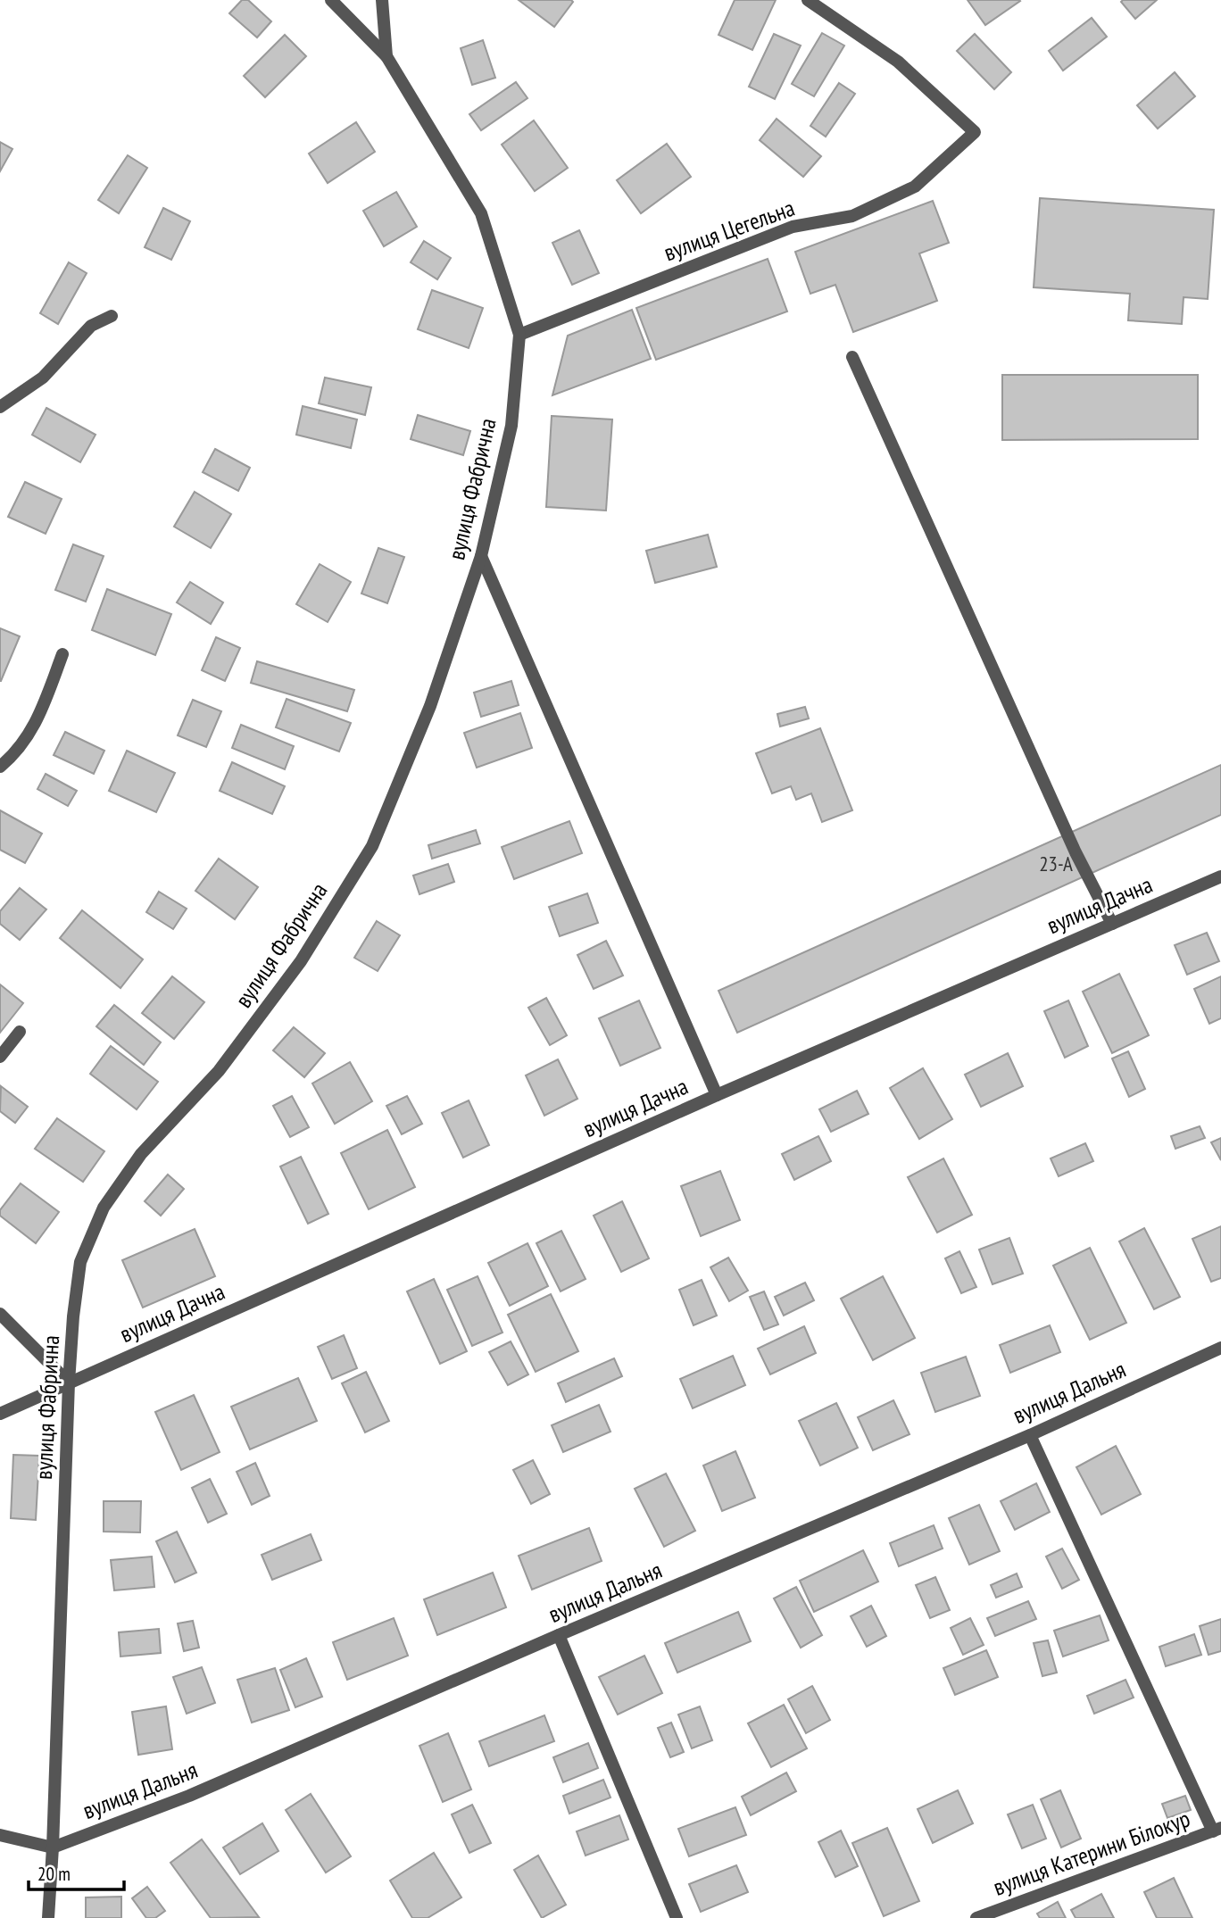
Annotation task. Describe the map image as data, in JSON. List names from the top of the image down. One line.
{"streets":{"street":["вулиця Цегельна","вулиця Фабрична","вулиця Дачна","вулиця Дальня","вулиця Катерини Білокур"]},"crossings":[["вулиця Цегельна","вулиця Фабрична"],["вулиця Фабрична","вулиця Дачна"],["вулиця Фабрична","вулиця Дальня"]],"house_numbers":["23-А"],"scale_bar":"20 m"}
